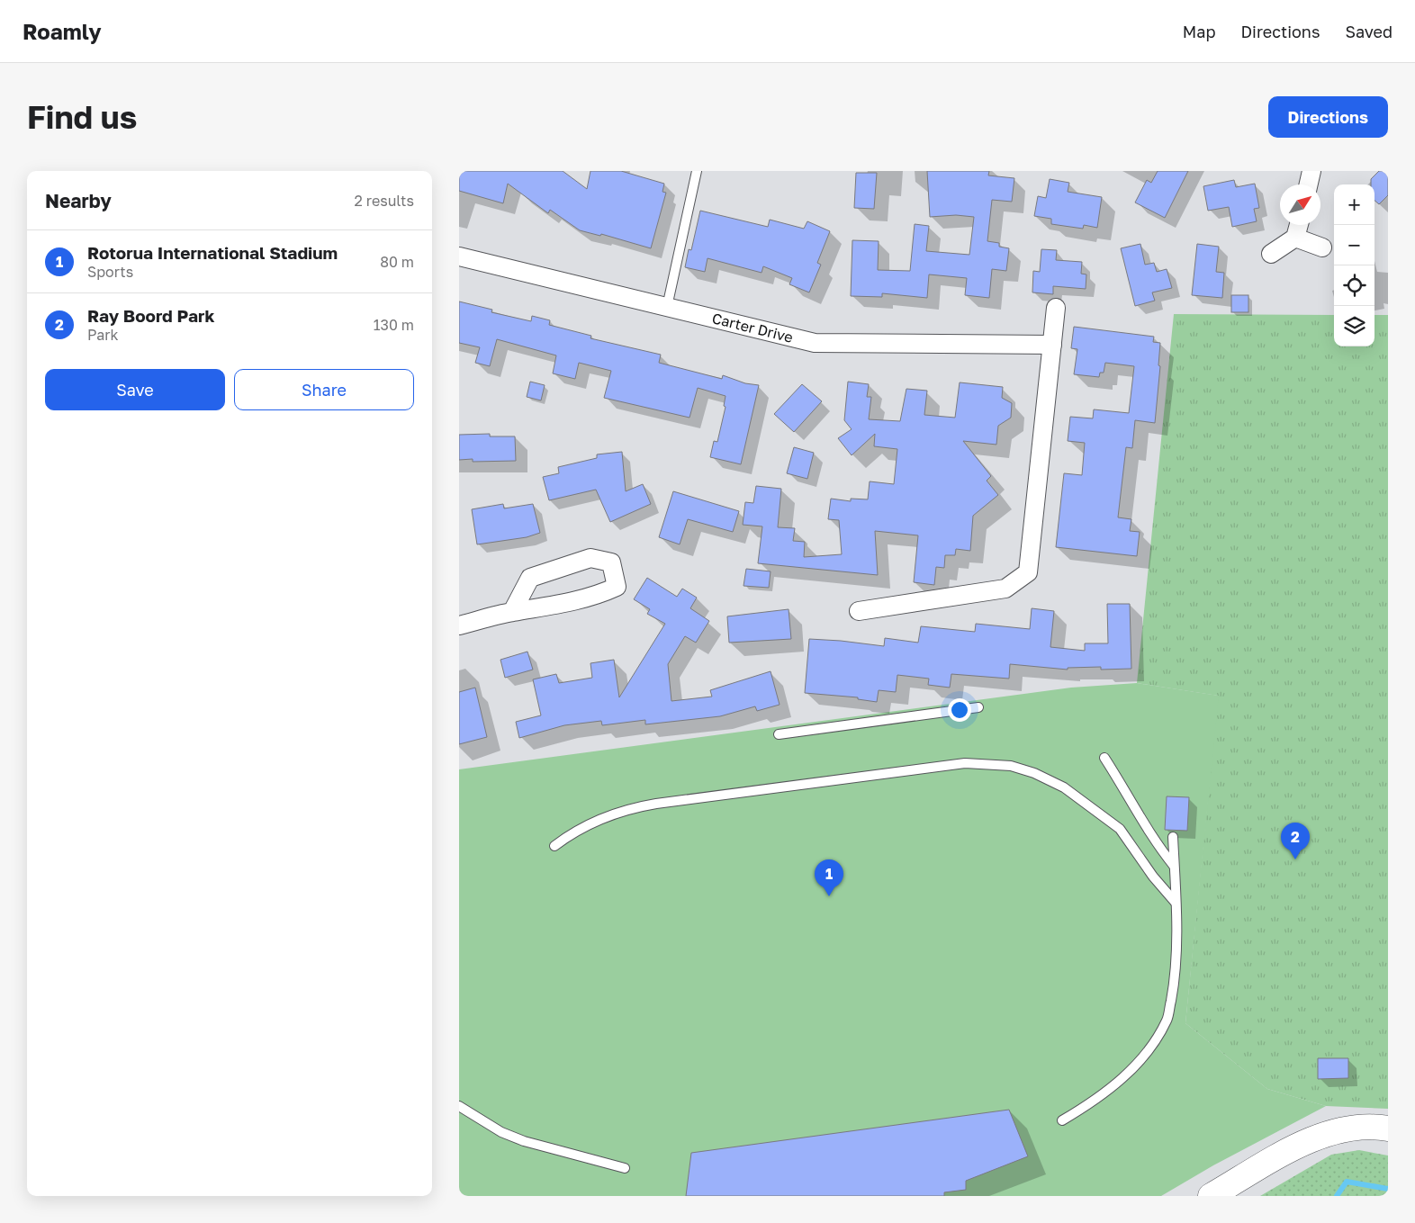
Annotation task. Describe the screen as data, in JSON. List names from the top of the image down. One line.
{"streets":{"street":["Carter Drive"]},"north":"top right","page":{"header":"Roamly","nav":["Map","Directions","Saved"],"buttons":["Directions",["Save","Share"]],"title":"Find us","heading":["Nearby","2 results"],"map_buttons":["+","−"],"list":[{"mark":"1","name":"Rotorua International Stadium","note":"Sports","value":"80 m"},{"mark":"2","name":"Ray Boord Park","note":"Park","value":"130 m"}],"pins":["2","1"]}}
